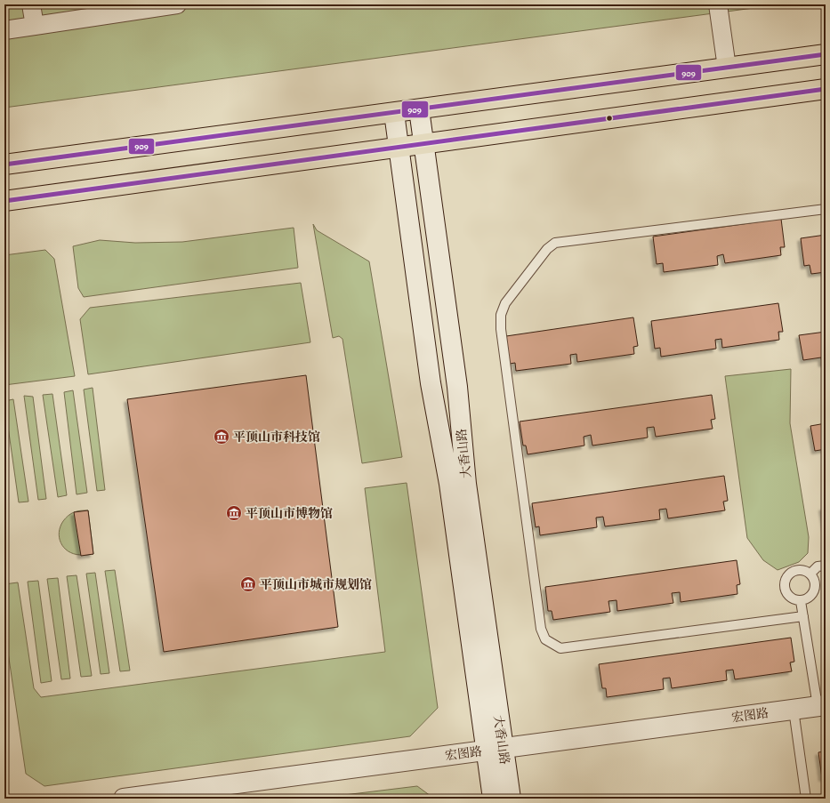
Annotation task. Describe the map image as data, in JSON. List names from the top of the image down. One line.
{"streets":{"main road":["大香山路","宏图路"]},"crossings":[["大香山路","宏图路"]],"places":{"museum":["平顶山市科技馆","平顶山市博物馆","平顶山市城市规划馆"]},"lines":["transit line 909"]}
